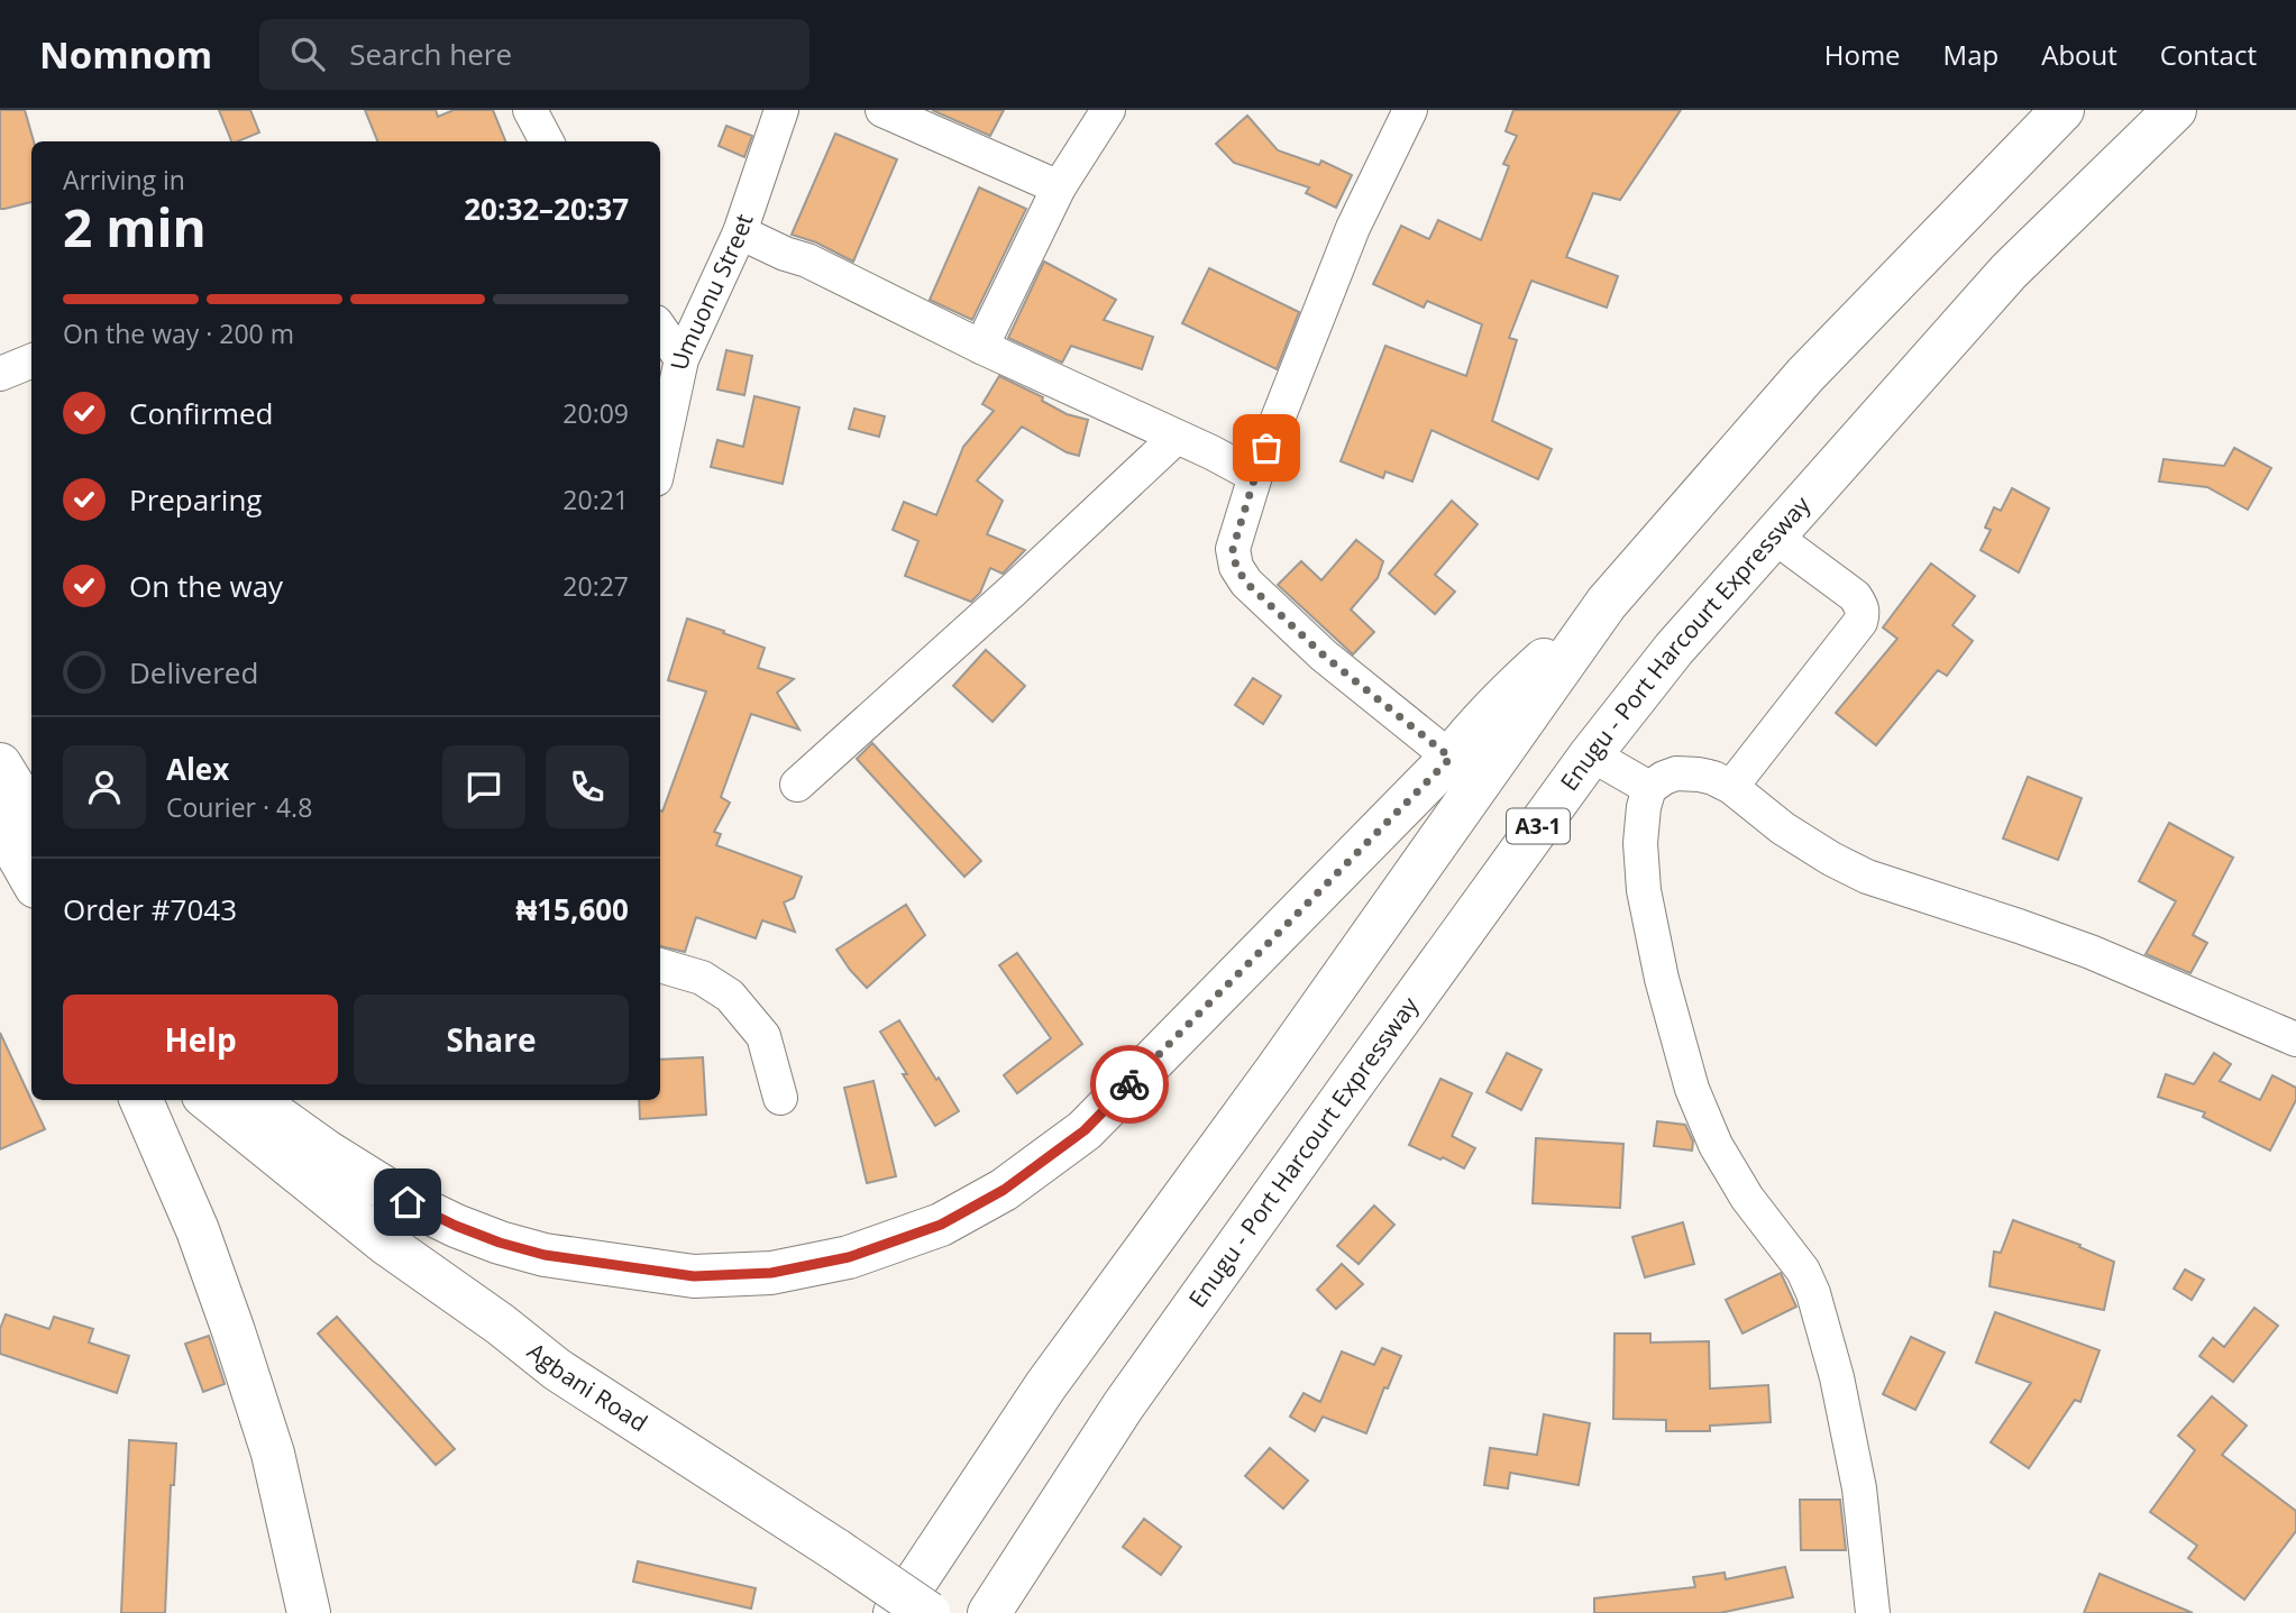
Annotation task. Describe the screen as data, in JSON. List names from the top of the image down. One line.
{"streets":{"main road":["Enugu - Port Harcourt Expressway","A3-1","Agbani Road"],"street":["Umuonu Street"]},"page":{"header":"Nomnom","search":"Search here","nav":["Home","Map","About","Contact"],"heading":["2 min","Arriving in","20:32–20:37"],"panel":["Alex","Courier · 4.8","Order #7043","₦15,600"],"bar":"On the way · 200 m","list":[["Confirmed","20:09"],["Preparing","20:21"],["On the way","20:27"],"Delivered"],"buttons":["Help","Share"]}}
